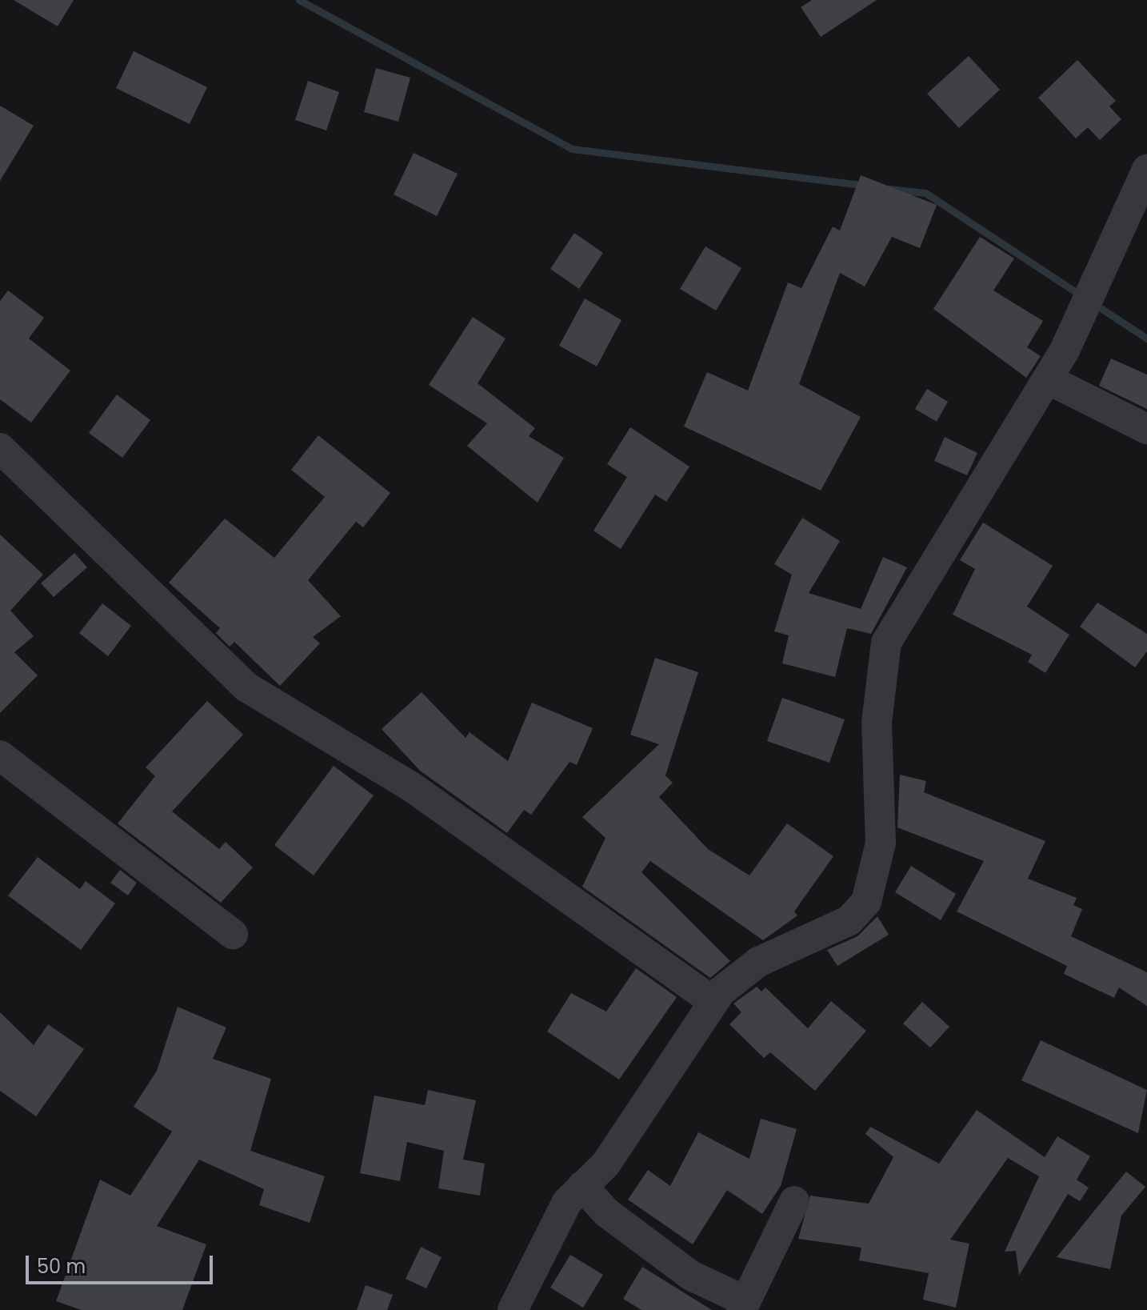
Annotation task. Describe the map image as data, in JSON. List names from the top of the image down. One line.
{"scale_bar":"50 m"}
